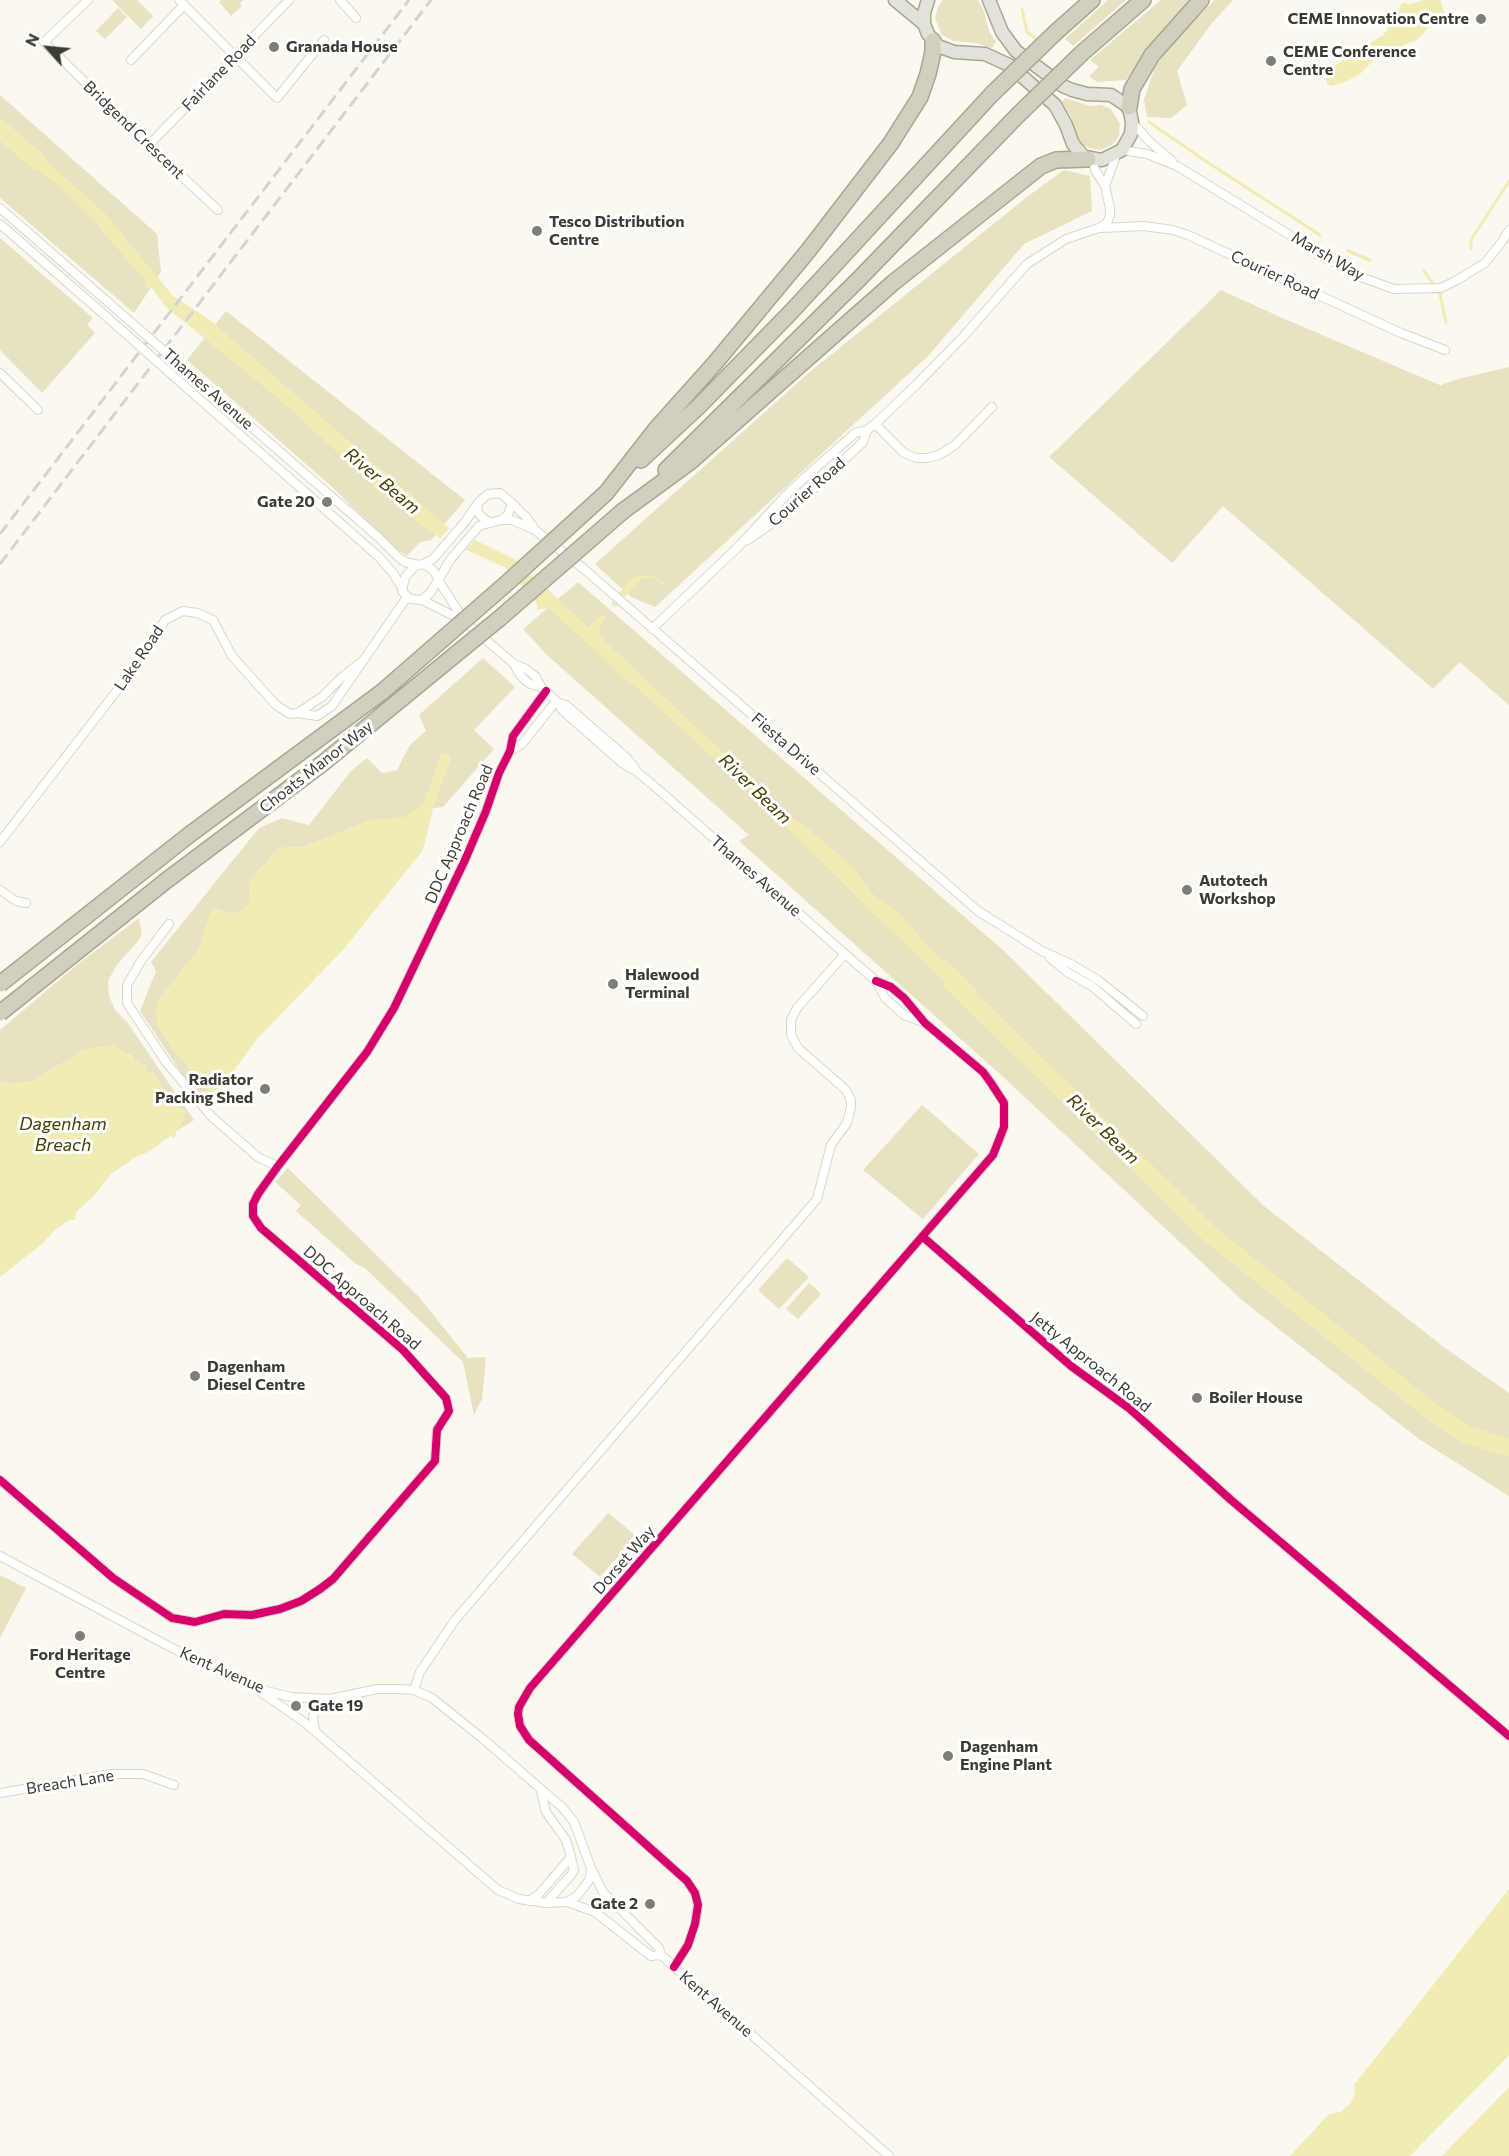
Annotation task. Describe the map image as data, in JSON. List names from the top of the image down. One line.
{"streets":{"highway":["Choats Manor Way"],"street":["Fairlane Road","Bridgend Crescent","Marsh Way","Courier Road","Thames Avenue","Lake Road","Fiesta Drive","DDC Approach Road","Jetty Approach Road","Dorset Way","Kent Avenue","Breach Lane"]},"crossings":[["Fairlane Road","Bridgend Crescent"],["Courier Road","Fiesta Drive"],["Thames Avenue","DDC Approach Road"],["Thames Avenue","Dorset Way"],["Jetty Approach Road","Dorset Way"],["Dorset Way","Kent Avenue"]],"water":["River Beam","Dagenham Breach"],"places":["CEME Innovation Centre","Granada House","CEME Conference Centre","Tesco Distribution Centre","Gate 20","Autotech Workshop","Halewood Terminal","Radiator Packing Shed","Dagenham Diesel Centre","Boiler House","Ford Heritage Centre","Gate 19","Dagenham Engine Plant","Gate 2"],"north":"top left"}
